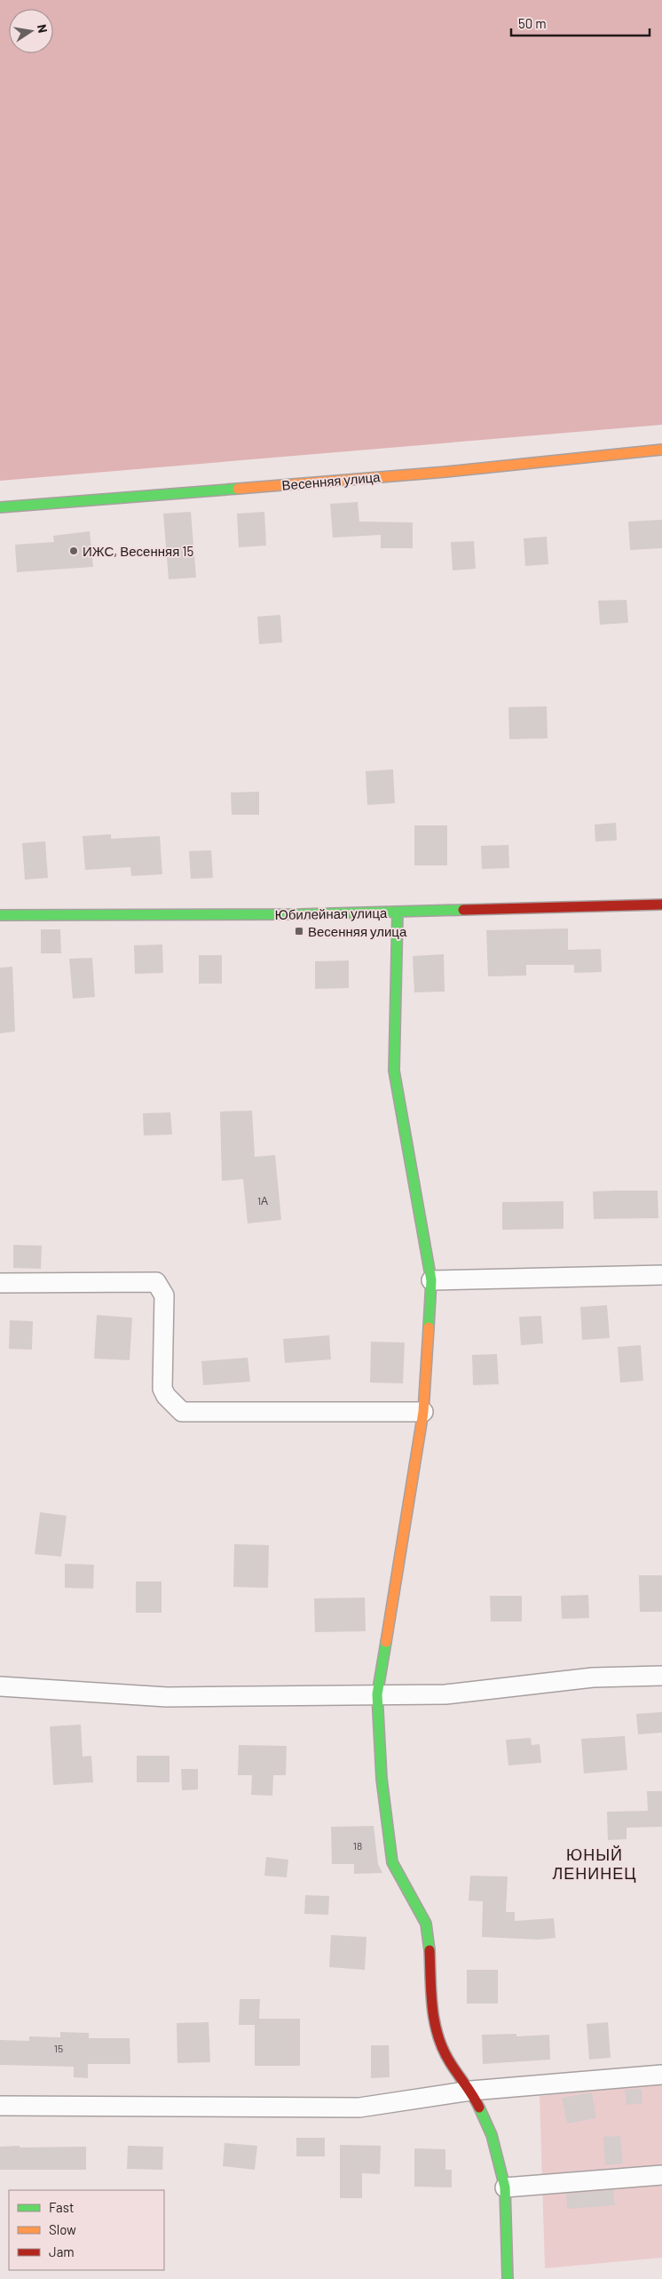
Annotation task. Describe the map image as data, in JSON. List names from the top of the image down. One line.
{"streets":{"street":["Весенняя улица","Юбилейная улица"]},"districts":["ЮНЫЙ ЛЕНИНЕЦ"],"places":{"other":["ИЖС, Весенняя 15"],"transit":["Весенняя улица"]},"house_numbers":["1А","18","15"],"legend":["Fast","Slow","Jam"],"scale_bar":"50 m","north":"right"}
